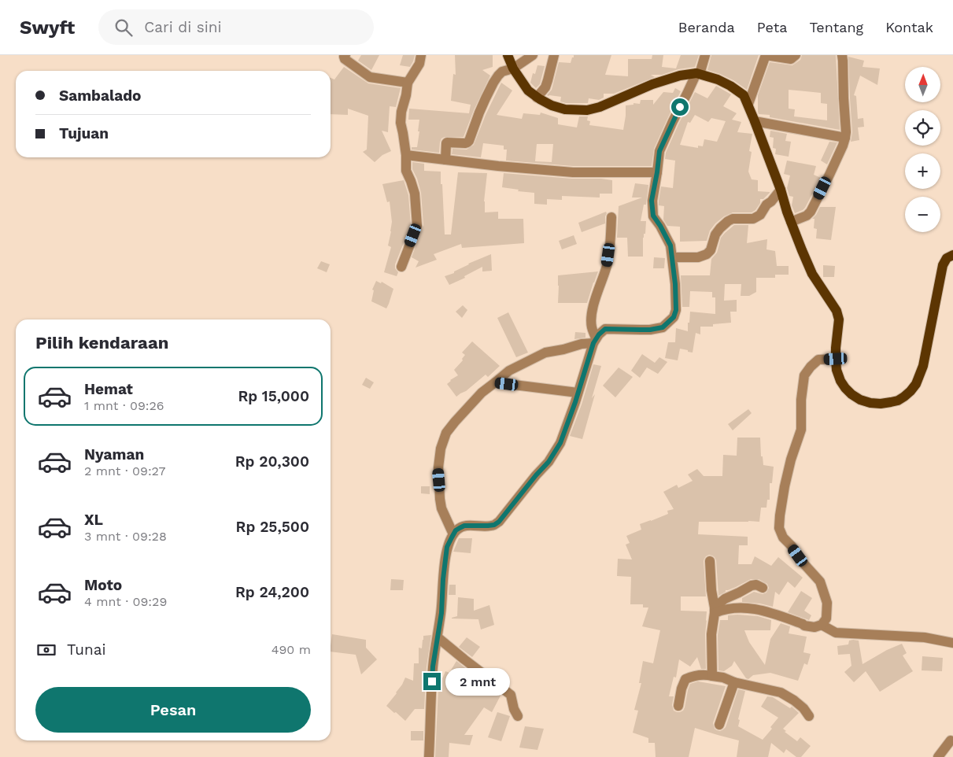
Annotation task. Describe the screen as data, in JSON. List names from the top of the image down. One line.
{"north":"top","page":{"header":"Swyft","search":"Cari di sini","nav":["Beranda","Peta","Tentang","Kontak"],"map_buttons":["+","−"],"banner":["Sambalado","Tujuan"],"heading":"Pilih kendaraan","list":[{"name":"Hemat","note":"1 mnt · 09:26","value":"Rp 15,000"},{"name":"Nyaman","note":"2 mnt · 09:27","value":"Rp 20,300"},{"name":"XL","note":"3 mnt · 09:28","value":"Rp 25,500"},{"name":"Moto","note":"4 mnt · 09:29","value":"Rp 24,200"}],"pay":["Tunai","490 m"],"bubble":"2 mnt","buttons":"Pesan"}}
